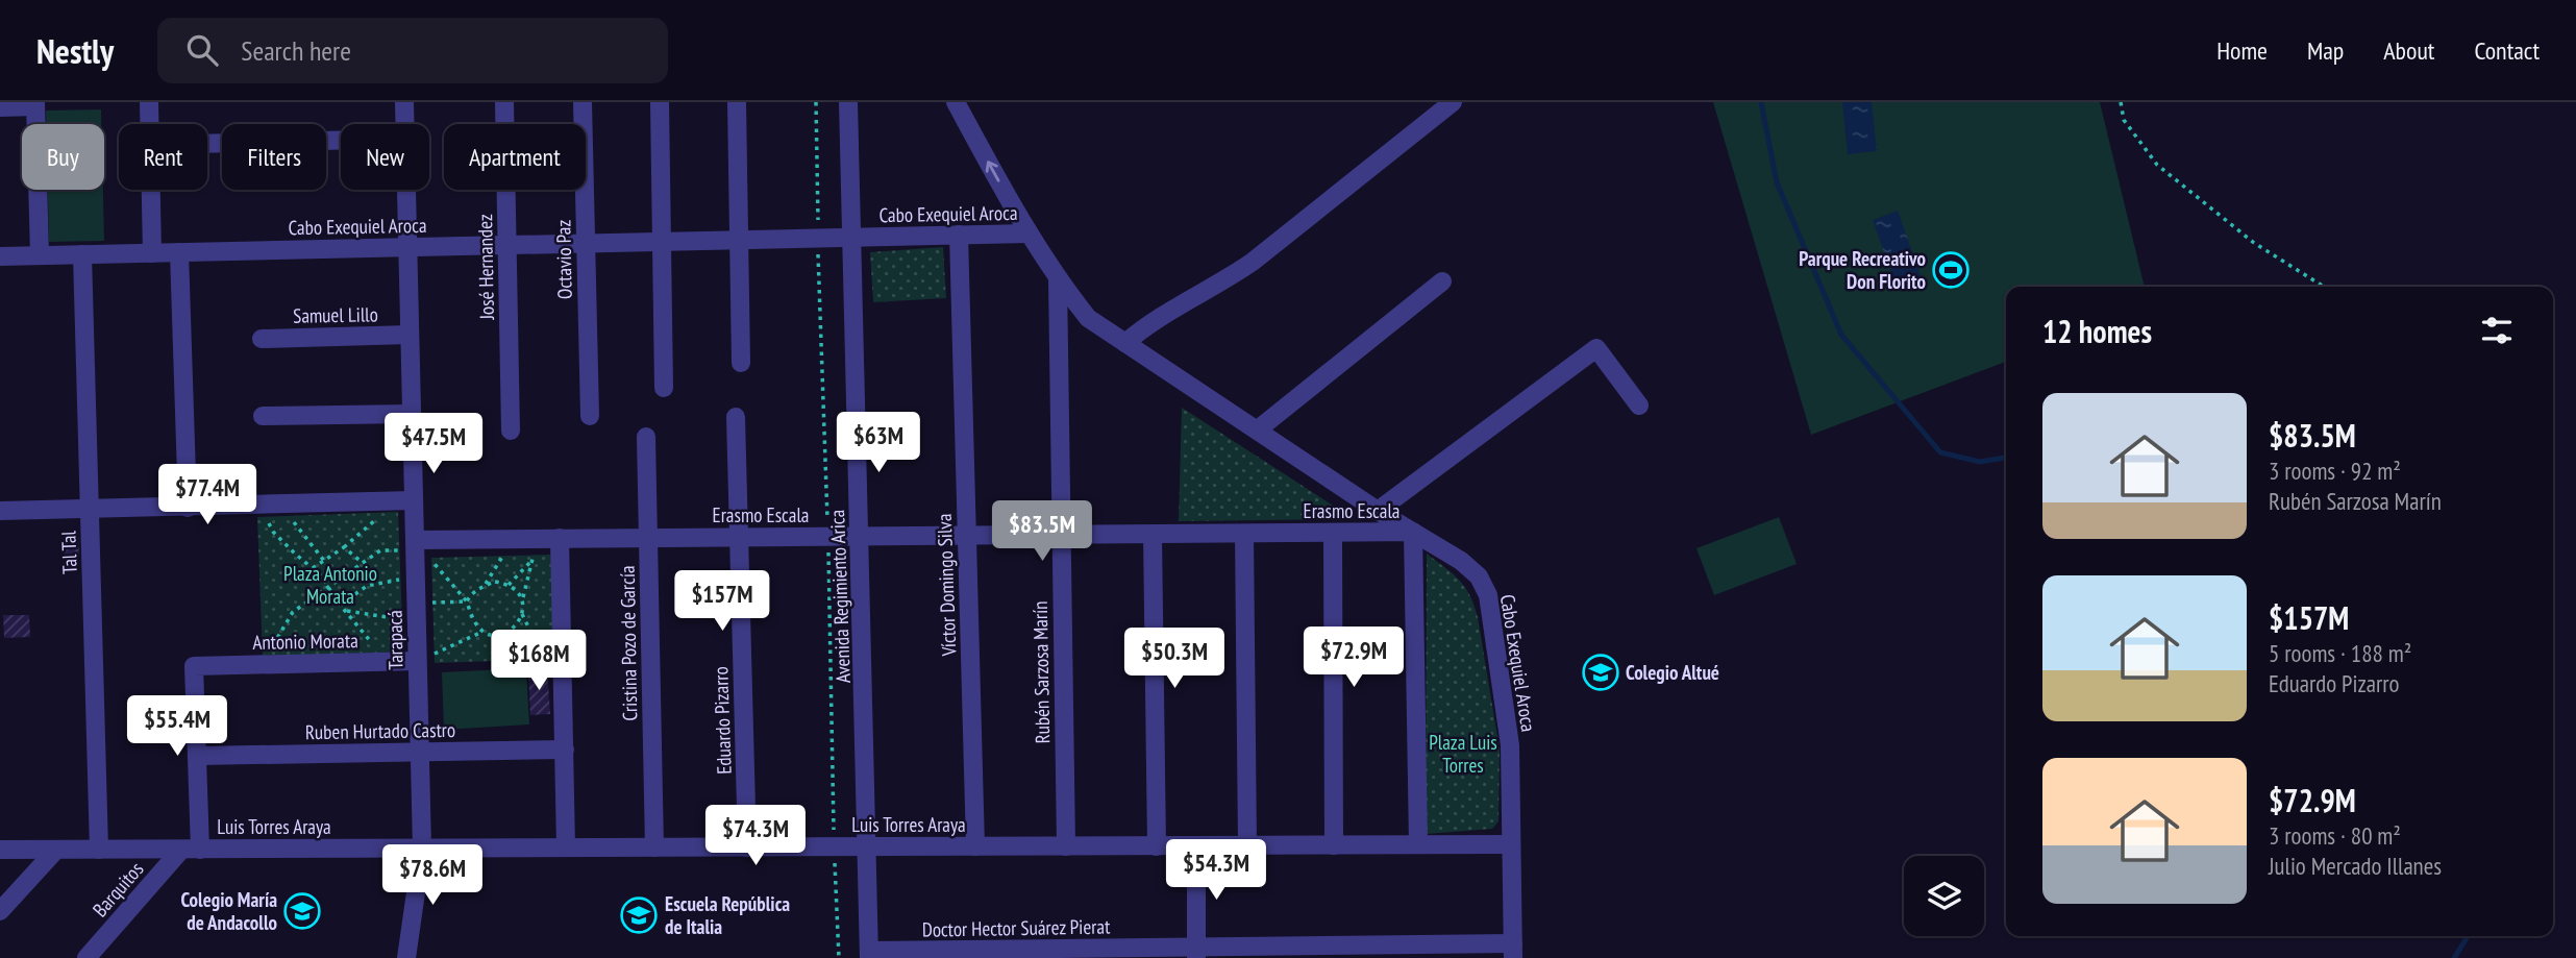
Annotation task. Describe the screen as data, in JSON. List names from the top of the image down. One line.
{"streets":{"street":["Cabo Exequiel Aroca","Octavio Paz","José Hernandez","Samuel Lillo","Erasmo Escala","Tal Tal","Víctor Domingo Silva","Avenida Regimiento Arica","Tarapacá","Antonio Morata","Cristina Pozo de García","Rubén Sarzosa Marín","Eduardo Pizarro","Ruben Hurtado Castro","Luis Torres Araya","Barquitos","Doctor Hector Suárez Pierat"]},"crossings":[["Cabo Exequiel Aroca","Octavio Paz"],["Cabo Exequiel Aroca","José Hernandez"],["Cabo Exequiel Aroca","Erasmo Escala"],["Cabo Exequiel Aroca","Tal Tal"],["Cabo Exequiel Aroca","Víctor Domingo Silva"],["Cabo Exequiel Aroca","Avenida Regimiento Arica"],["Cabo Exequiel Aroca","Tarapacá"],["Cabo Exequiel Aroca","Rubén Sarzosa Marín"],["Cabo Exequiel Aroca","Luis Torres Araya"],["Cabo Exequiel Aroca","Doctor Hector Suárez Pierat"],["Samuel Lillo","Tarapacá"],["Erasmo Escala","Víctor Domingo Silva"],["Erasmo Escala","Avenida Regimiento Arica"],["Erasmo Escala","Tarapacá"],["Erasmo Escala","Cristina Pozo de García"],["Erasmo Escala","Rubén Sarzosa Marín"],["Erasmo Escala","Eduardo Pizarro"],["Tal Tal","Luis Torres Araya"],["Víctor Domingo Silva","Luis Torres Araya"],["Avenida Regimiento Arica","Luis Torres Araya"],["Avenida Regimiento Arica","Doctor Hector Suárez Pierat"],["Tarapacá","Antonio Morata"],["Tarapacá","Ruben Hurtado Castro"],["Tarapacá","Luis Torres Araya"],["Antonio Morata","Ruben Hurtado Castro"],["Cristina Pozo de García","Luis Torres Araya"],["Rubén Sarzosa Marín","Luis Torres Araya"],["Eduardo Pizarro","Luis Torres Araya"],["Luis Torres Araya","Barquitos"]],"parks":["Plaza Antonio Morata","Plaza Luis Torres"],"places":{"sports":["Parque Recreativo Don Florito"],"school or university":["Colegio Altué","Colegio María de Andacollo","Escuela República de Italia"]},"page":{"header":"Nestly","search":"Search here","nav":["Home","Map","About","Contact"],"chip":["Buy","Rent","Filters","New","Apartment"],"heading":"12 homes","list":[{"name":"$83.5M","note":"3 rooms · 92 m² · Rubén Sarzosa Marín"},{"name":"$157M","note":"5 rooms · 188 m² · Eduardo Pizarro"},{"name":"$72.9M","note":"3 rooms · 80 m² · Julio Mercado Illanes"}],"price":["$63M","$47.5M","$77.4M","$83.5M","$157M","$72.9M","$50.3M","$168M","$55.4M","$74.3M","$54.3M","$78.6M"]}}
